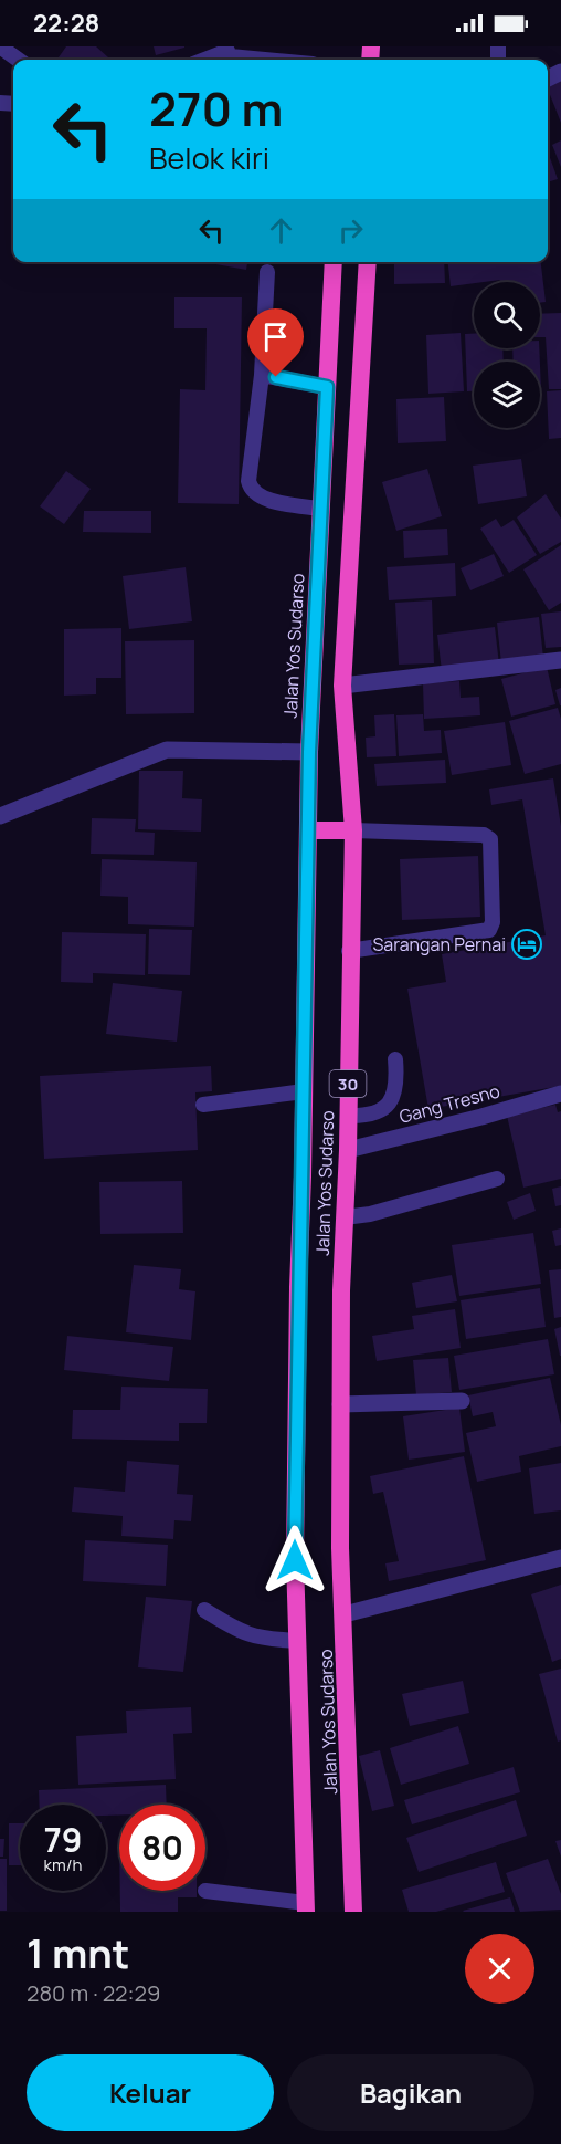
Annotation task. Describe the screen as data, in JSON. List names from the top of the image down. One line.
{"streets":{"highway":["Jalan Yos Sudarso","30"],"street":["Gang Tresno"]},"crossings":[["Jalan Yos Sudarso","Gang Tresno"]],"places":{"hotel":["Sarangan Pernai"]},"page":{"status":"22:28","turn":["270 m","Belok kiri"],"speed":"79 km/h","limit":"80","heading":["1 mnt","280 m · 22:29"],"buttons":["Keluar","Bagikan"]}}
